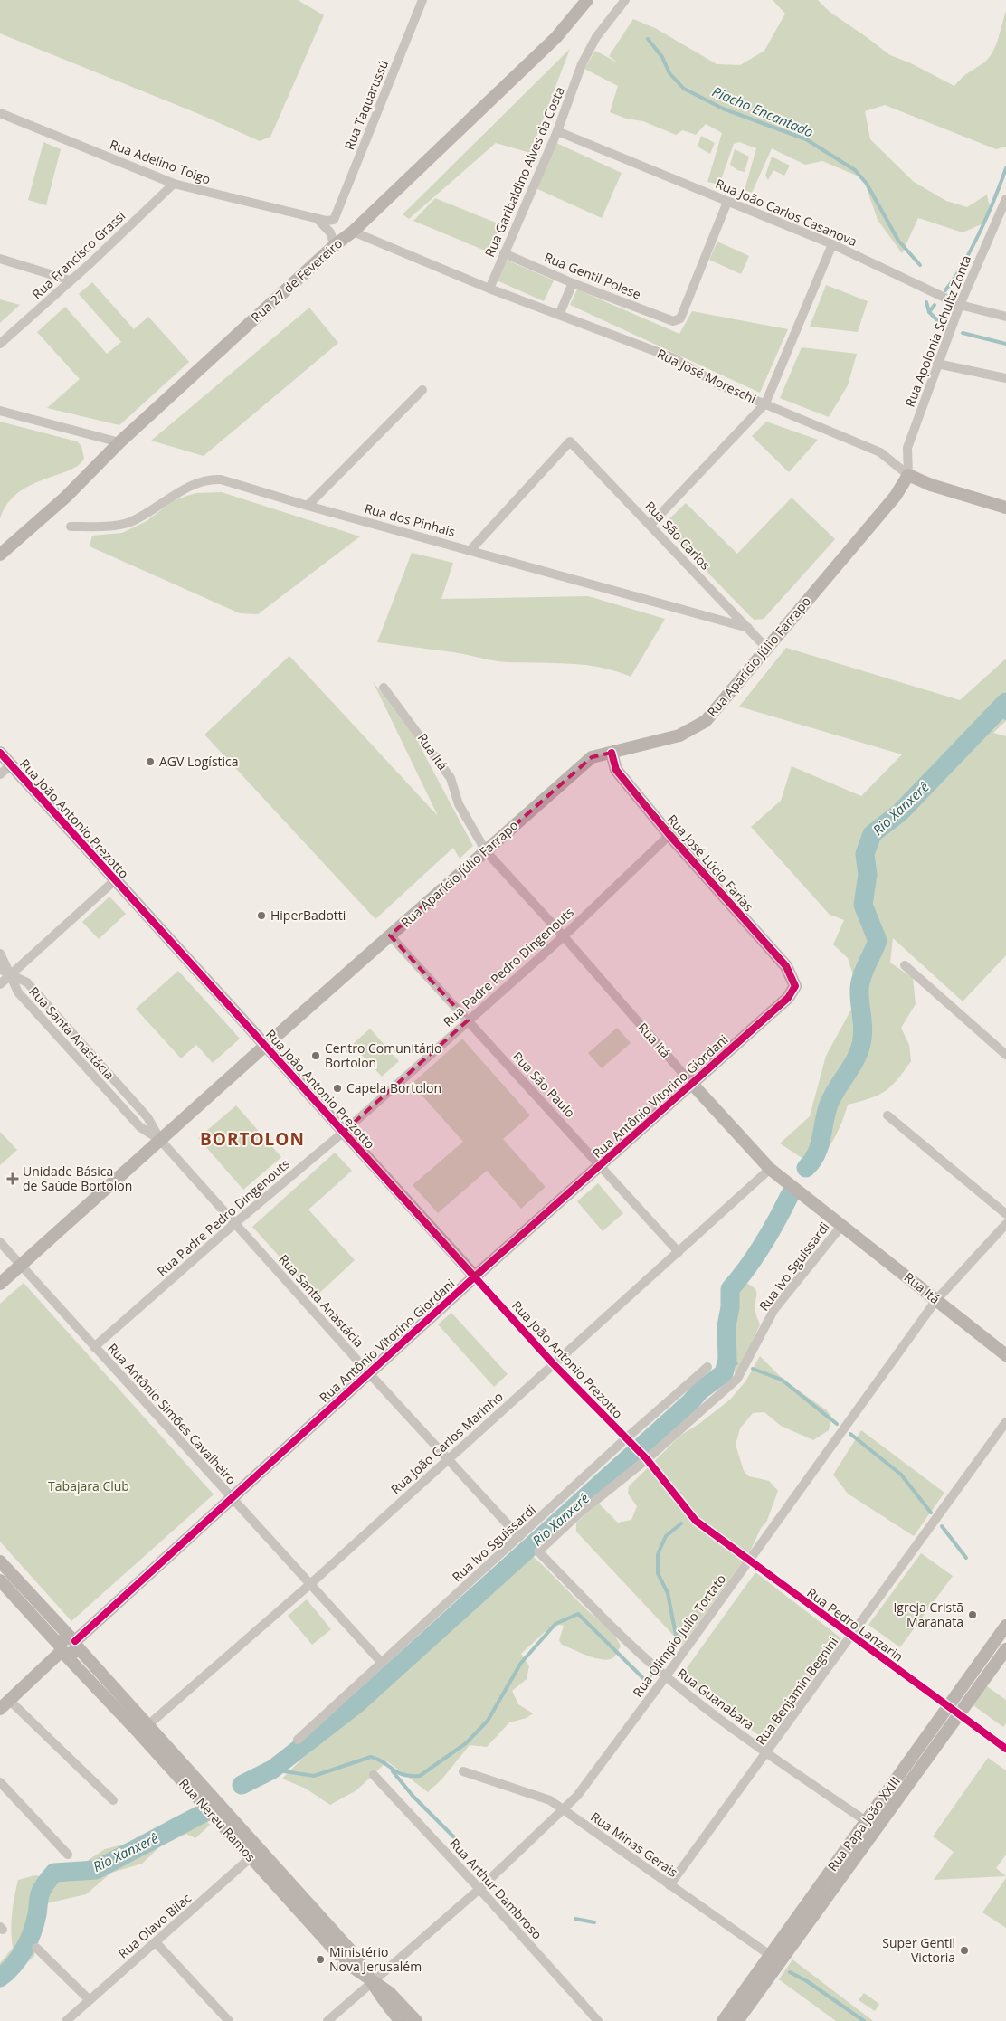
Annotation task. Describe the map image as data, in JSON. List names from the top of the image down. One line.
{"streets":{"street":["Rua Taquarussú","Rua Adelino Toigo","Rua Garibaldino Alves da Costa","Rua João Carlos Casanova","Rua Francisco Grassi","Rua Gentil Polese","Rua 27 de Fevereiro","Rua Apolonia Schultz Zonta","Rua José Moreschi","Rua dos Pinhais","Rua São Carlos","Rua Aparício Júlio Farrapo","Rua Itá","Rua João Antonio Prezotto","Rua José Lúcio Farias","Rua Padre Pedro Dingenouts","Rua Santa Anastácia","Rua São Paulo","Rua Antônio Vitorino Giordani","Rua Ivo Sguissardi","Rua Antônio Simões Cavalheiro","Rua João Carlos Marinho","Rua Pedro Lanzarin","Rua Olimpio Julio Tortato","Rua Benjamin Begnini","Rua Guanabara","Rua Nereu Ramos","Rua Papa João XXIII","Rua Minas Gerais","Rua Arthur Dambroso","Rua Olavo Bilac"]},"crossings":[["Rua Taquarussú","Rua Adelino Toigo"],["Rua Adelino Toigo","Rua Francisco Grassi"],["Rua Garibaldino Alves da Costa","Rua João Carlos Casanova"],["Rua Garibaldino Alves da Costa","Rua Gentil Polese"],["Rua Garibaldino Alves da Costa","Rua José Moreschi"],["Rua João Carlos Casanova","Rua Gentil Polese"],["Rua João Carlos Casanova","Rua Apolonia Schultz Zonta"],["Rua 27 de Fevereiro","Rua José Moreschi"],["Rua Apolonia Schultz Zonta","Rua José Moreschi"],["Rua Apolonia Schultz Zonta","Rua Aparício Júlio Farrapo"],["Rua José Moreschi","Rua Aparício Júlio Farrapo"],["Rua dos Pinhais","Rua São Carlos"],["Rua São Carlos","Rua Aparício Júlio Farrapo"],["Rua Aparício Júlio Farrapo","Rua Itá"],["Rua Aparício Júlio Farrapo","Rua João Antonio Prezotto"],["Rua Aparício Júlio Farrapo","Rua José Lúcio Farias"],["Rua Aparício Júlio Farrapo","Rua Santa Anastácia"],["Rua Aparício Júlio Farrapo","Rua São Paulo"],["Rua Aparício Júlio Farrapo","Rua Antônio Simões Cavalheiro"],["Rua Itá","Rua Padre Pedro Dingenouts"],["Rua Itá","Rua Antônio Vitorino Giordani"],["Rua Itá","Rua Ivo Sguissardi"],["Rua Itá","Rua João Carlos Marinho"],["Rua Itá","Rua Olimpio Julio Tortato"],["Rua João Antonio Prezotto","Rua Padre Pedro Dingenouts"],["Rua João Antonio Prezotto","Rua Antônio Vitorino Giordani"],["Rua João Antonio Prezotto","Rua Ivo Sguissardi"],["Rua João Antonio Prezotto","Rua João Carlos Marinho"],["Rua João Antonio Prezotto","Rua Pedro Lanzarin"],["Rua José Lúcio Farias","Rua Padre Pedro Dingenouts"],["Rua José Lúcio Farias","Rua Antônio Vitorino Giordani"],["Rua Padre Pedro Dingenouts","Rua Santa Anastácia"],["Rua Padre Pedro Dingenouts","Rua São Paulo"],["Rua Padre Pedro Dingenouts","Rua Antônio Simões Cavalheiro"],["Rua Santa Anastácia","Rua Antônio Vitorino Giordani"],["Rua Santa Anastácia","Rua Ivo Sguissardi"],["Rua Santa Anastácia","Rua João Carlos Marinho"],["Rua São Paulo","Rua Antônio Vitorino Giordani"],["Rua São Paulo","Rua João Carlos Marinho"],["Rua Antônio Vitorino Giordani","Rua Antônio Simões Cavalheiro"],["Rua Antônio Vitorino Giordani","Rua Nereu Ramos"],["Rua Ivo Sguissardi","Rua Antônio Simões Cavalheiro"],["Rua Ivo Sguissardi","Rua Pedro Lanzarin"],["Rua Ivo Sguissardi","Rua Guanabara"],["Rua Antônio Simões Cavalheiro","Rua João Carlos Marinho"],["Rua João Carlos Marinho","Rua Nereu Ramos"],["Rua Pedro Lanzarin","Rua Olimpio Julio Tortato"],["Rua Pedro Lanzarin","Rua Benjamin Begnini"],["Rua Pedro Lanzarin","Rua Papa João XXIII"],["Rua Olimpio Julio Tortato","Rua Guanabara"],["Rua Olimpio Julio Tortato","Rua Nereu Ramos"],["Rua Olimpio Julio Tortato","Rua Minas Gerais"],["Rua Olimpio Julio Tortato","Rua Arthur Dambroso"],["Rua Benjamin Begnini","Rua Guanabara"],["Rua Benjamin Begnini","Rua Minas Gerais"],["Rua Guanabara","Rua Papa João XXIII"],["Rua Nereu Ramos","Rua Olavo Bilac"],["Rua Papa João XXIII","Rua Minas Gerais"]],"districts":["BORTOLON"],"water":["Riacho Encantado","Rio Xanxerê"],"parks":["Tabajara Club"],"places":{"other":["AGV Logística","HiperBadotti","Centro Comunitário Bortolon","Capela Bortolon","Igreja Cristã Maranata","Super Gentil Victoria","Ministério Nova Jerusalém"],"health":["Unidade Básica de Saúde Bortolon"]}}
